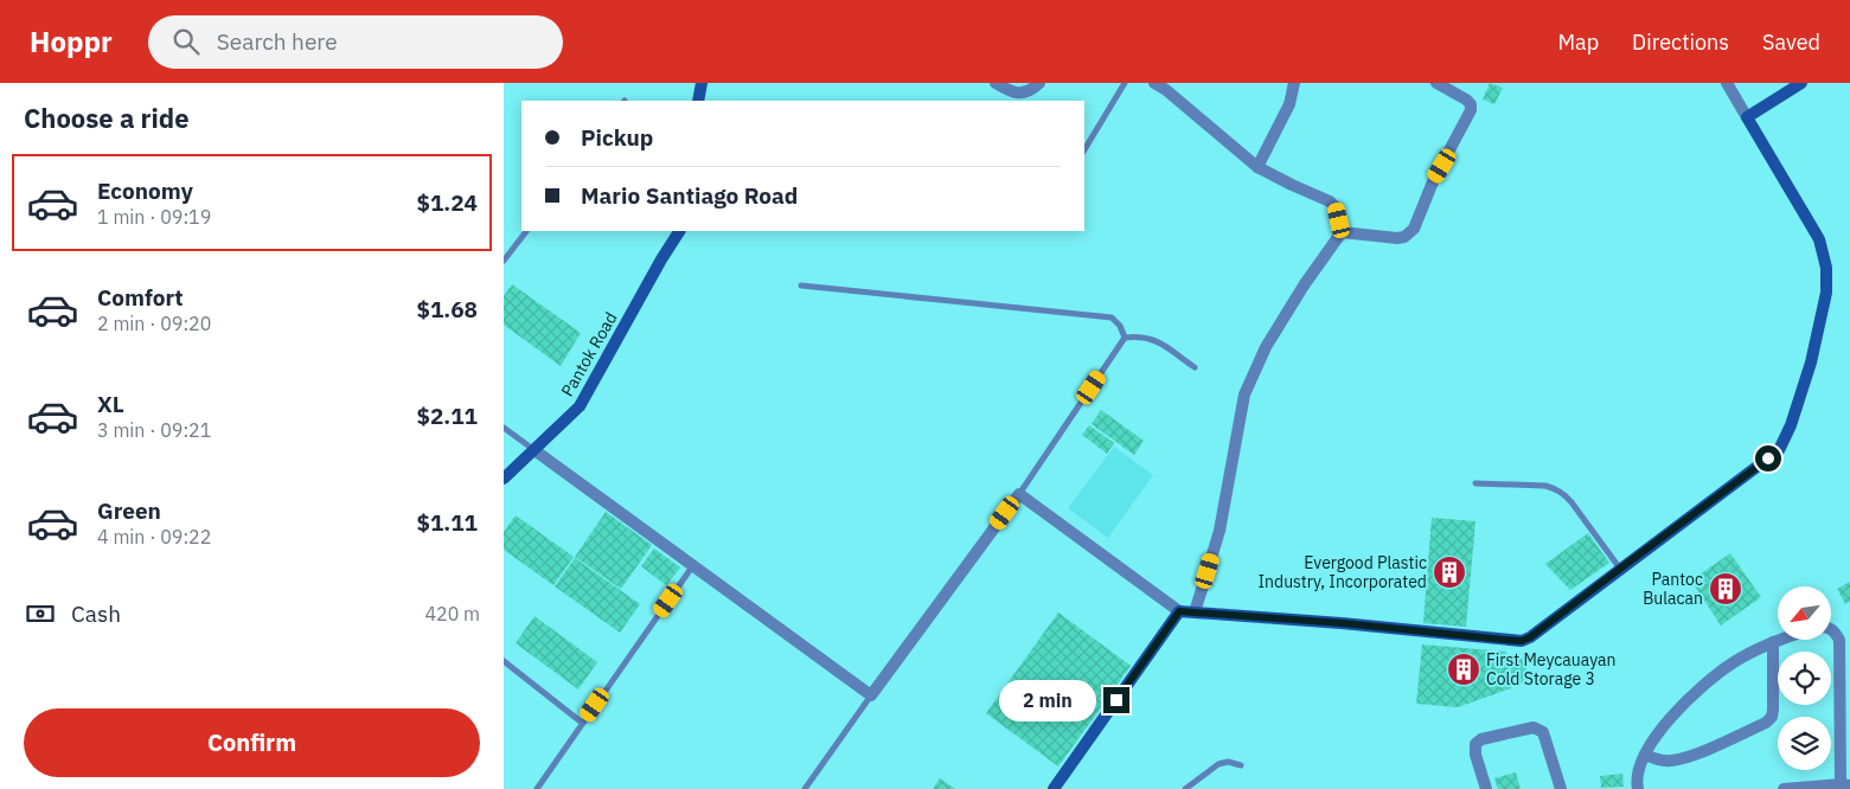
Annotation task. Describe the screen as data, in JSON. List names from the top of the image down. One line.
{"streets":{"street":["Pantok Road"]},"places":{"building":["Evergood Plastic Industry, Incorporated","Pantoc Bulacan","First Meycauayan Cold Storage 3"]},"north":"bottom left","page":{"header":"Hoppr","search":"Search here","nav":["Map","Directions","Saved"],"heading":"Choose a ride","banner":["Pickup","Mario Santiago Road"],"list":[{"name":"Economy","note":"1 min · 09:19","value":"$1.24"},{"name":"Comfort","note":"2 min · 09:20","value":"$1.68"},{"name":"XL","note":"3 min · 09:21","value":"$2.11"},{"name":"Green","note":"4 min · 09:22","value":"$1.11"}],"pay":["Cash","420 m"],"bubble":"2 min","buttons":"Confirm"}}
